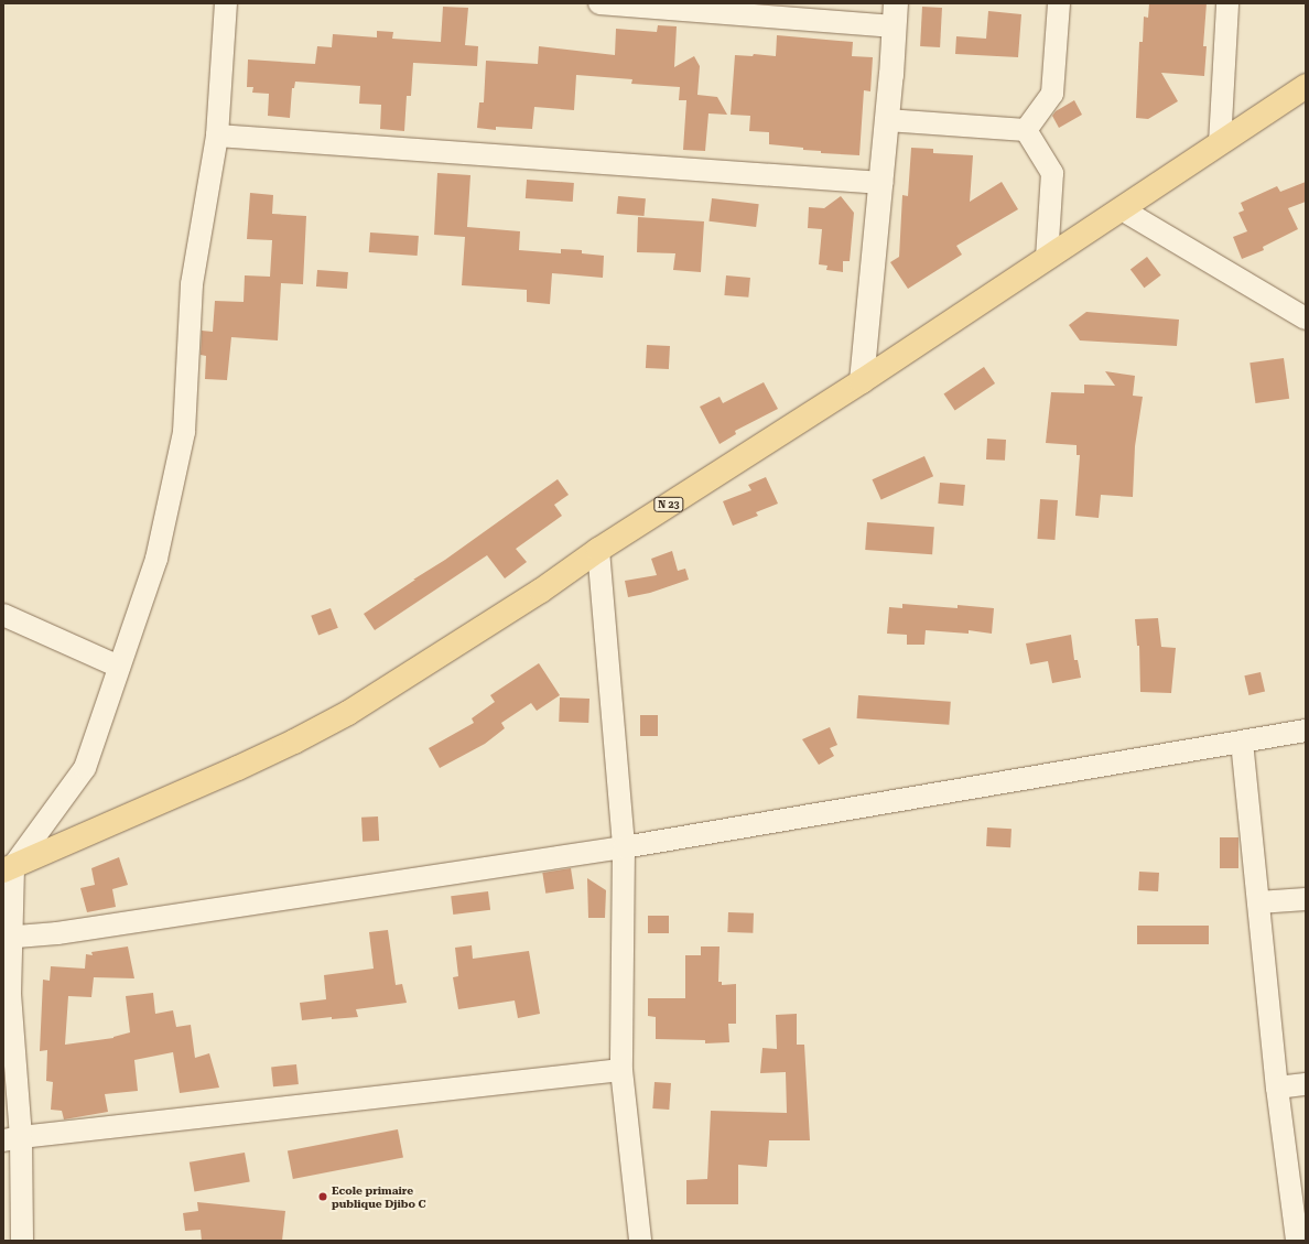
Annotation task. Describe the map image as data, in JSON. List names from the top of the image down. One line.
{"streets":{"main road":["N 23"]},"places":["Ecole primaire publique Djibo C"]}
